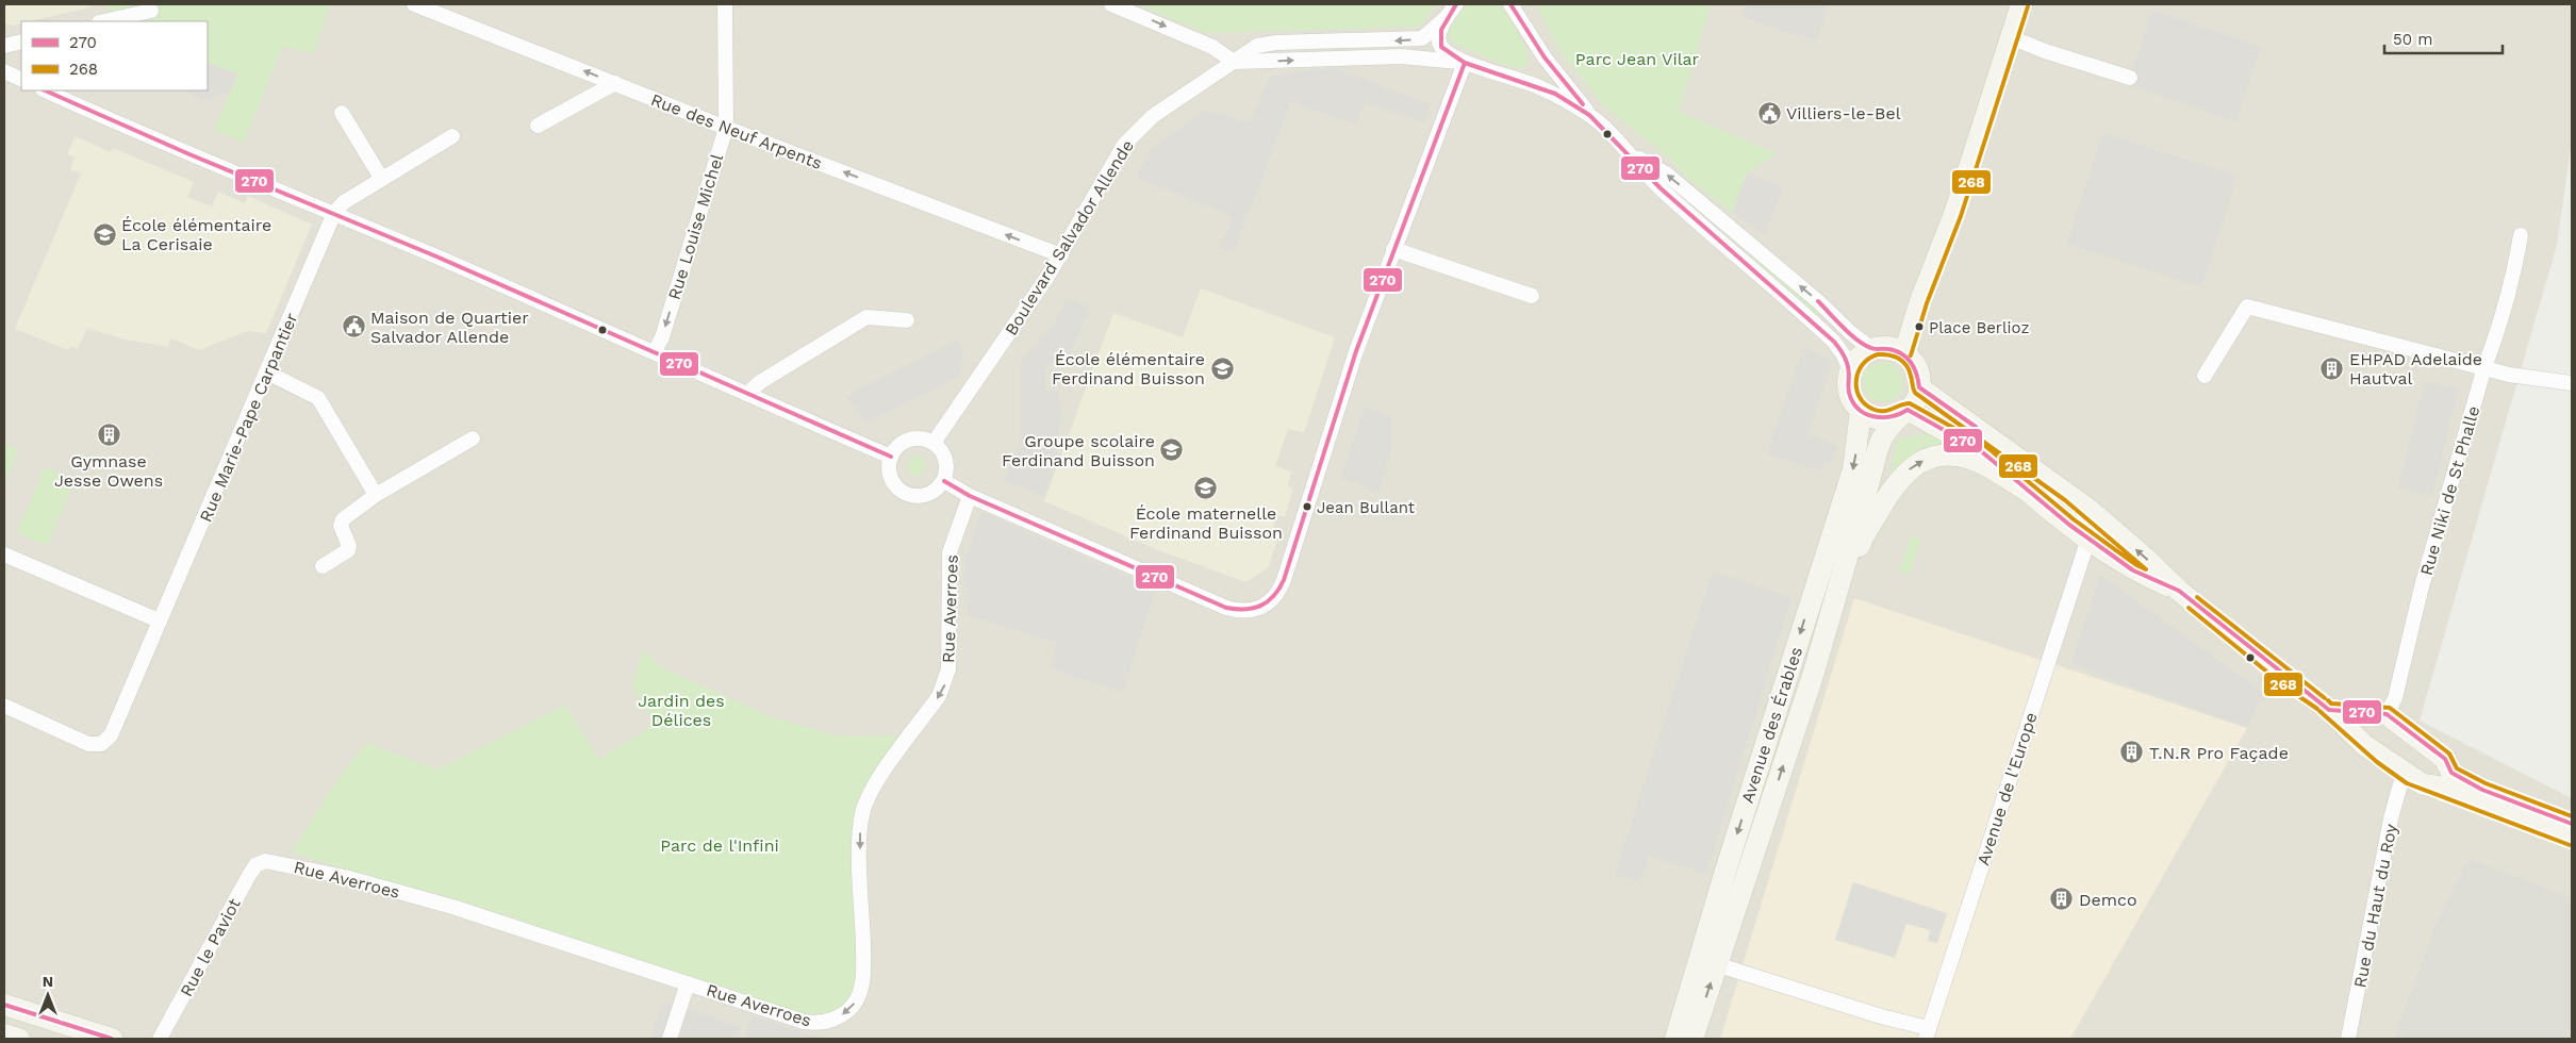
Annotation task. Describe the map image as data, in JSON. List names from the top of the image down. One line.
{"streets":{"main road":["Avenue des Érables"],"street":["Rue des Neuf Arpents","Rue Louise Michel","Boulevard Salvador Allende","Rue Marie-Pape Carpantier","Rue Niki de St Phalle","Rue Averroes","Avenue de l'Europe","Rue du Haut du Roy","Rue le Paviot"]},"crossings":[["Rue des Neuf Arpents","Rue Louise Michel"],["Rue des Neuf Arpents","Boulevard Salvador Allende"],["Rue Averroes","Rue le Paviot"]],"one_way":["Rue des Neuf Arpents","Rue Louise Michel"],"parks":["Parc Jean Vilar","Jardin des Délices","Parc de l'Infini"],"places":{"public building":["Villiers-le-Bel","Maison de Quartier Salvador Allende"],"school or university":["École élémentaire La Cerisaie","École élémentaire Ferdinand Buisson","Groupe scolaire Ferdinand Buisson","École maternelle Ferdinand Buisson"],"other":["Place Berlioz","Jean Bullant"],"building":["EHPAD Adelaide Hautval","Gymnase Jesse Owens","T.N.R Pro Façade","Demco"]},"lines":["transit line 270","transit line 268"],"legend":["270","268"],"scale_bar":"50 m","north":"top"}
